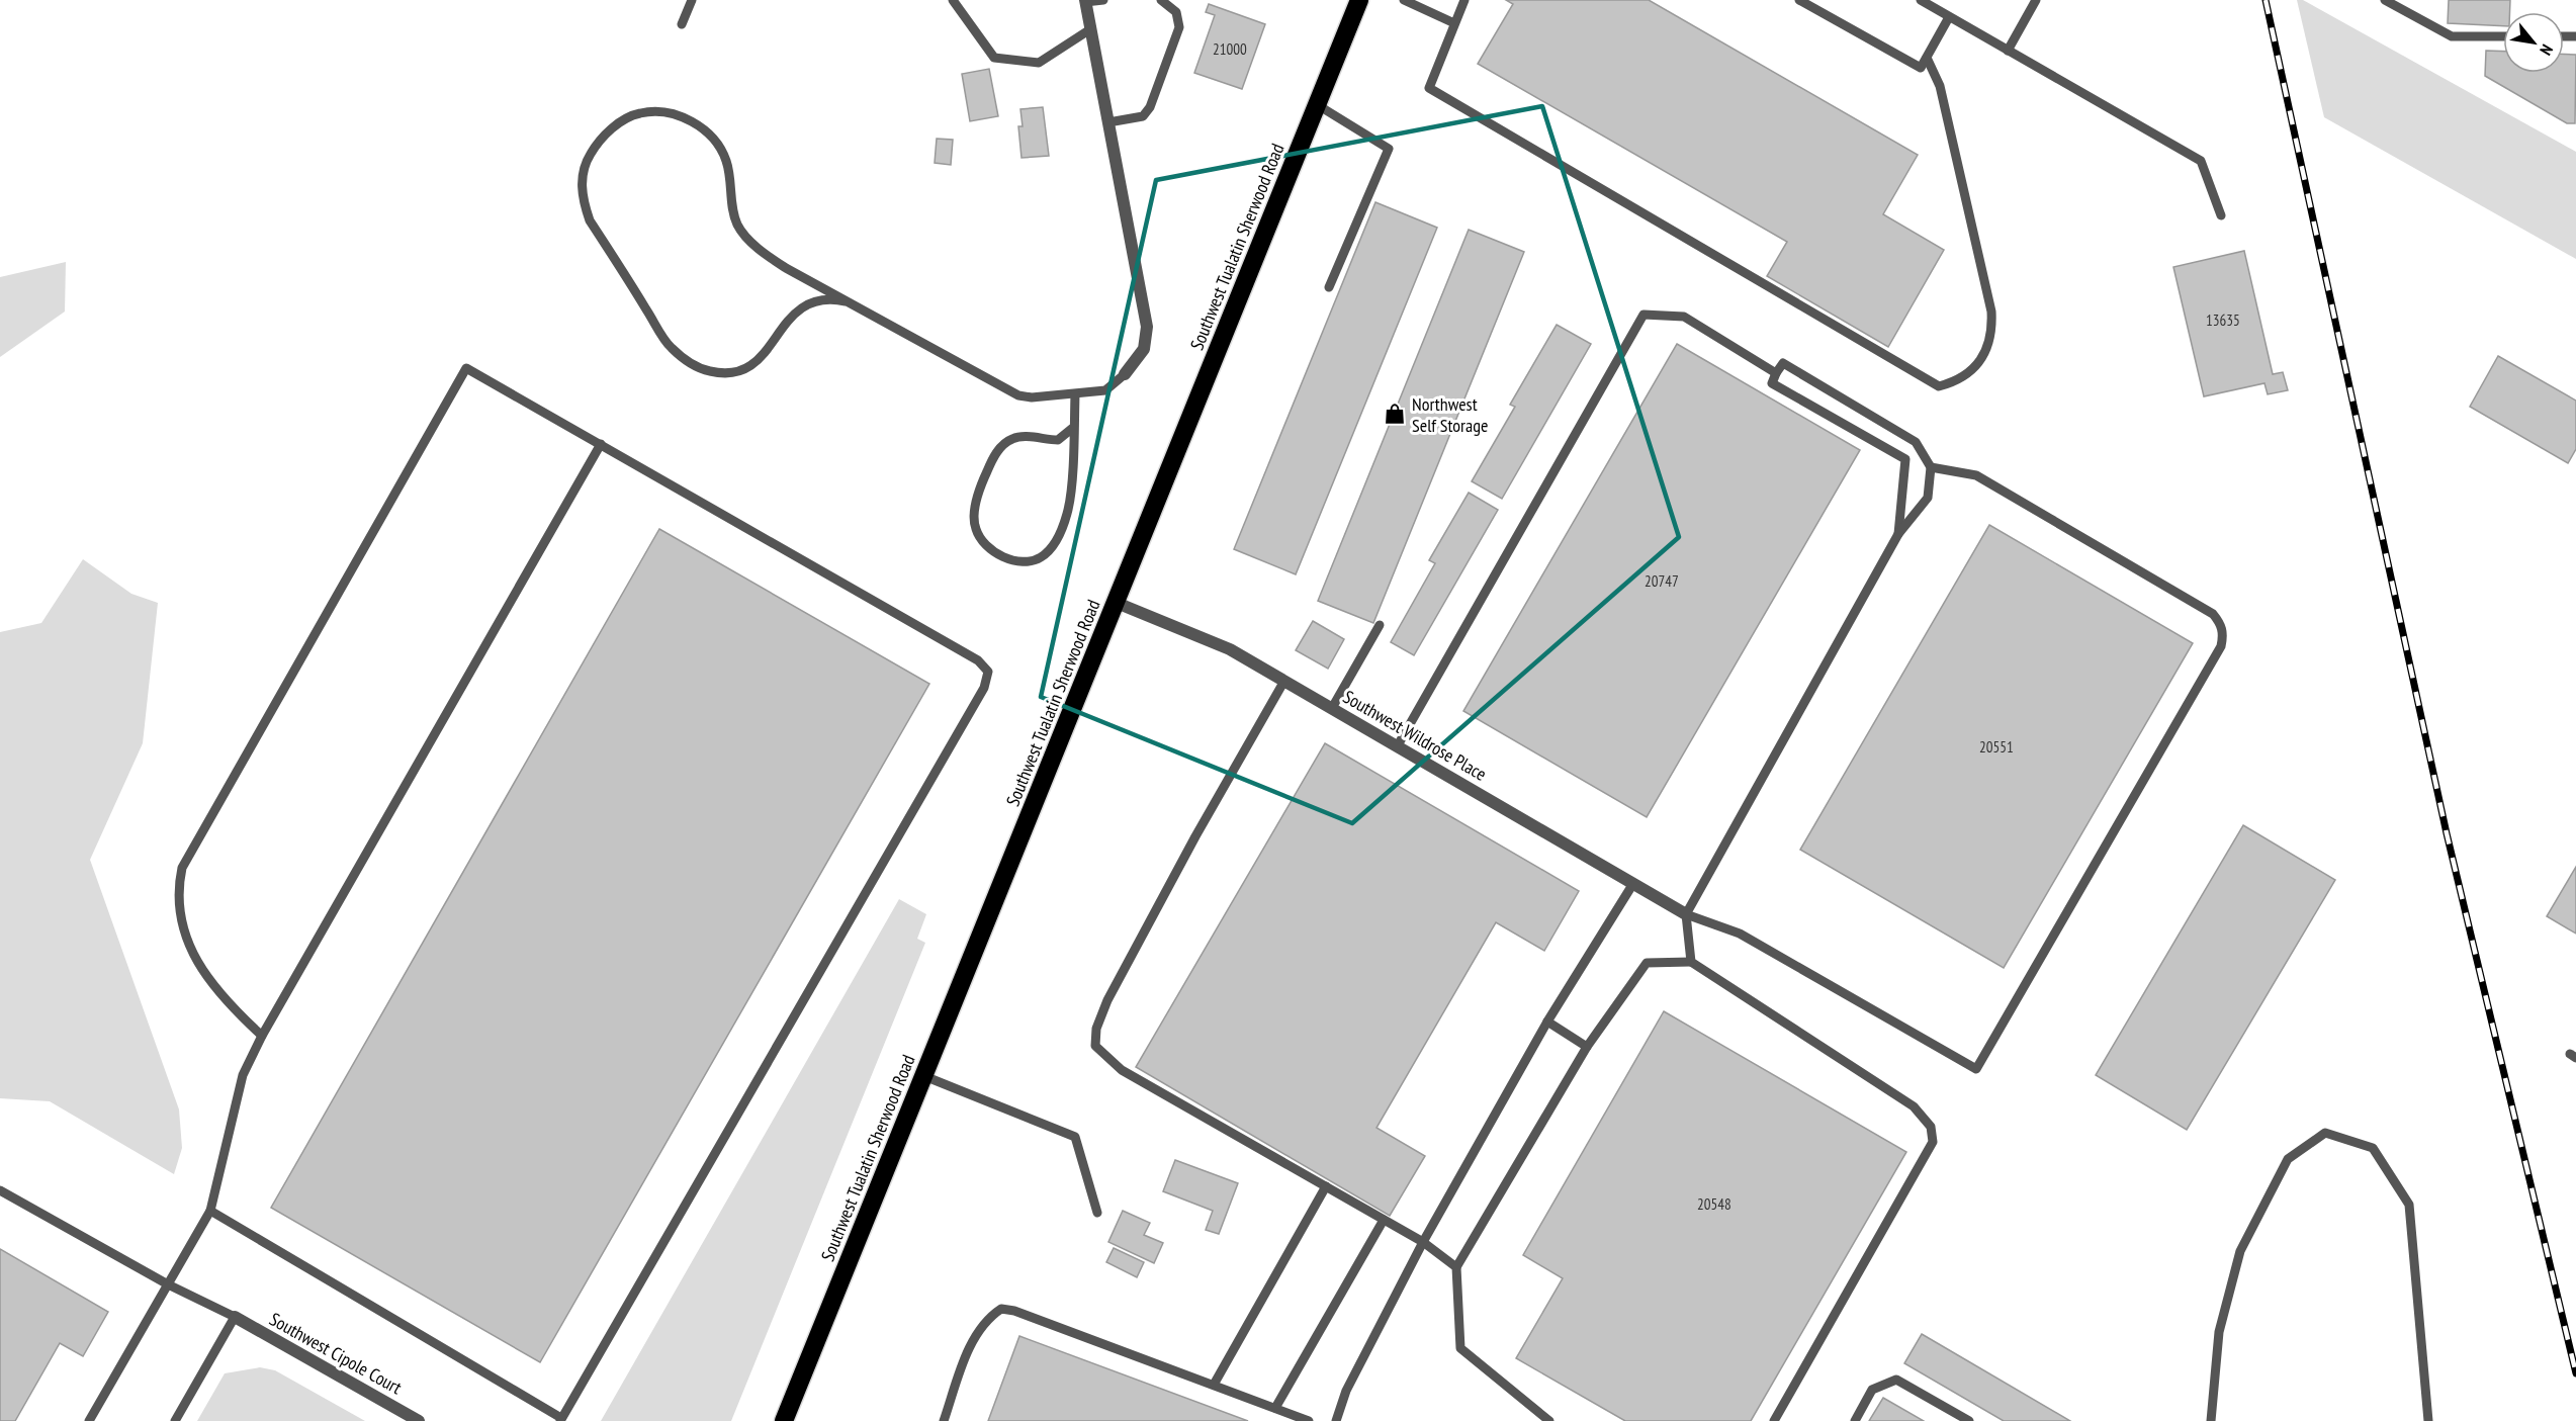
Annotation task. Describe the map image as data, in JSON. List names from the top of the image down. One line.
{"streets":{"highway":["Southwest Tualatin Sherwood Road"],"street":["Southwest Wildrose Place","Southwest Cipole Court"]},"crossings":[["Southwest Tualatin Sherwood Road","Southwest Wildrose Place"]],"places":{"shop":["Northwest Self Storage"]},"house_numbers":["21000","13635","20747","20551","20548"],"north":"bottom right"}
